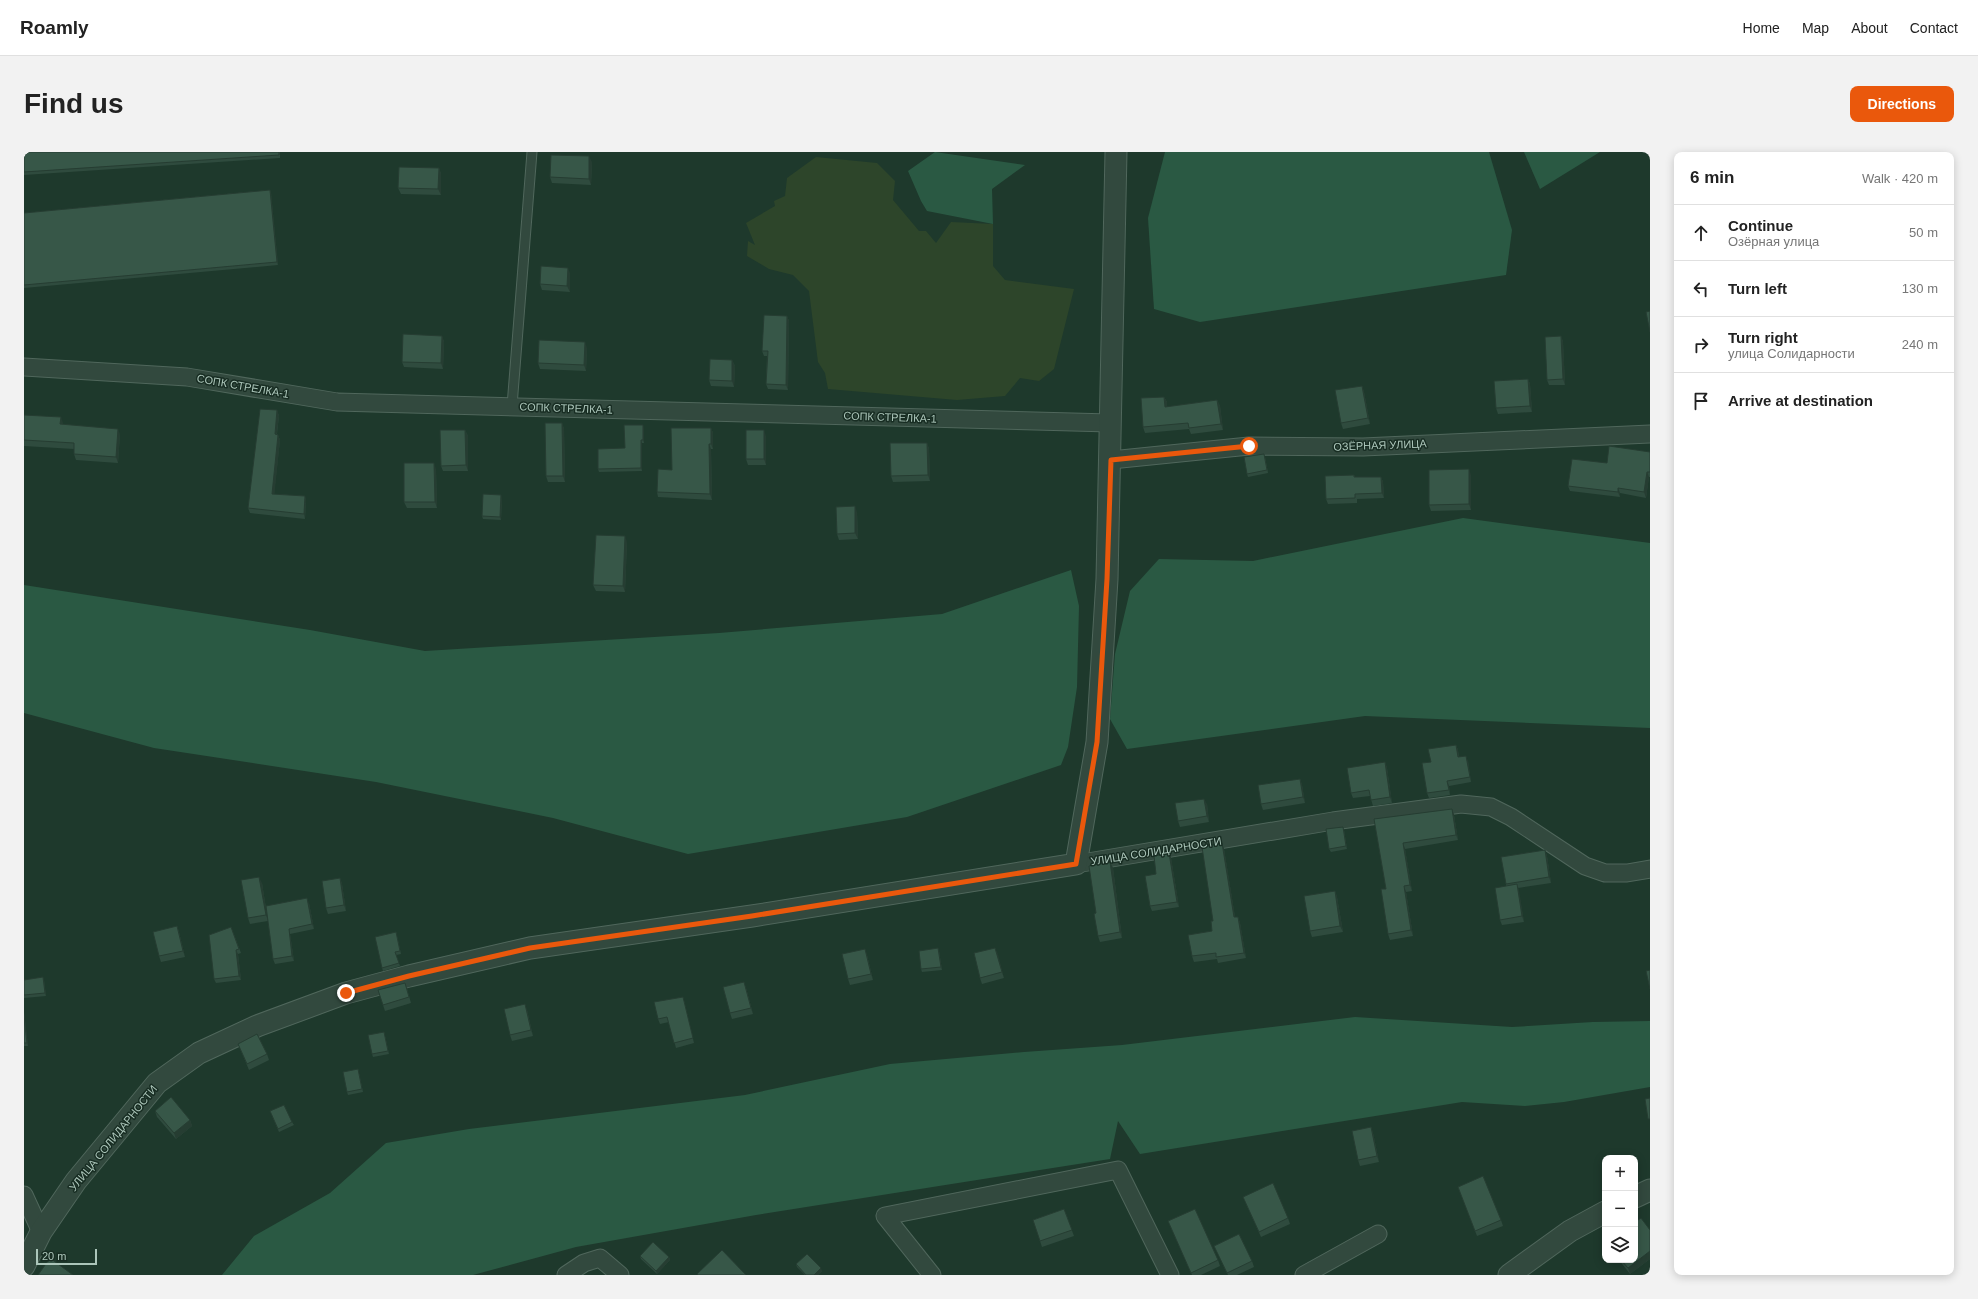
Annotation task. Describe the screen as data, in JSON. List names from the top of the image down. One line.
{"streets":{"street":["СОПК СТРЕЛКА-1","ОЗЁРНАЯ УЛИЦА","УЛИЦА СОЛИДАРНОСТИ"]},"scale_bar":"20 m","page":{"header":"Roamly","nav":["Home","Map","About","Contact"],"buttons":"Directions","title":"Find us","heading":["6 min","Walk · 420 m"],"list":[["Continue","Озёрная улица","50 m"],["Turn left","130 m"],["Turn right","улица Солидарности","240 m"],"Arrive at destination"],"map_buttons":["+","−"],"scale":"20 m"}}
